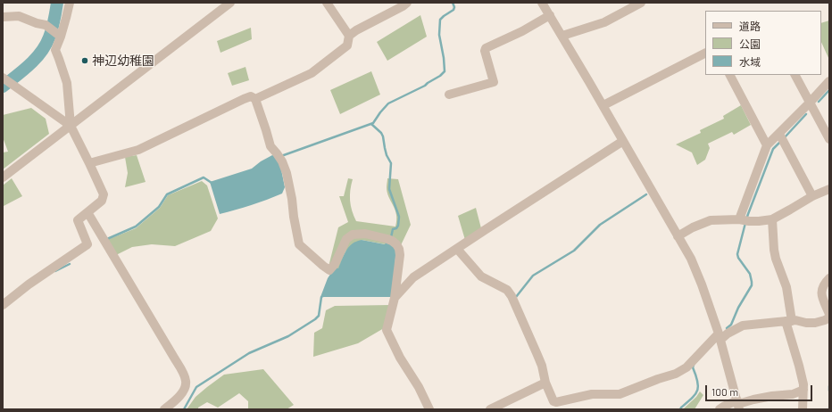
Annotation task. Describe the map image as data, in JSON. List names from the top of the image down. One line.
{"places":["神辺幼稚園"],"legend":["道路","公園","水域"],"scale_bar":"100 m"}
